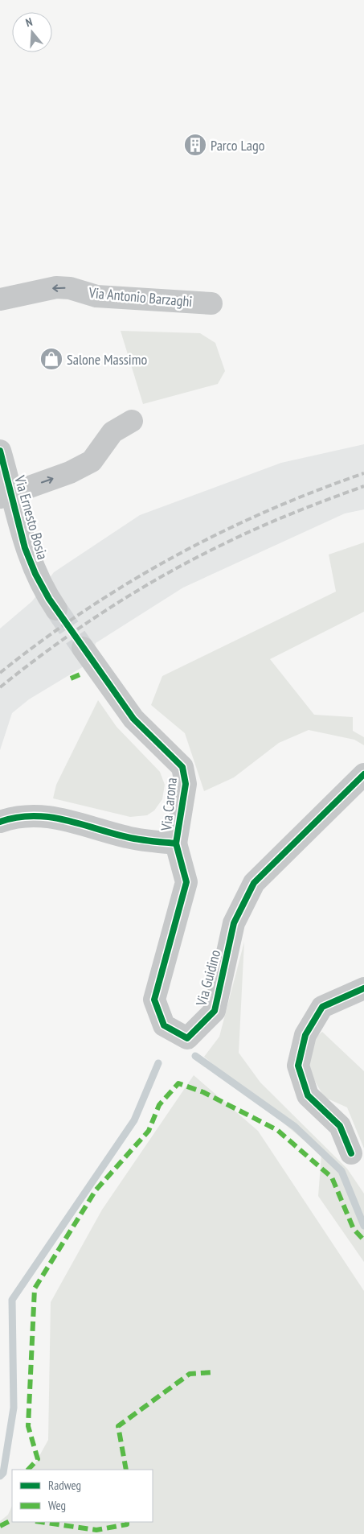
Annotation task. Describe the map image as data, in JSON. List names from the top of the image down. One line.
{"streets":{"street":["Via Antonio Barzaghi","Via Ernesto Bosia","Via Carona","Via Guidino"]},"crossings":[["Via Carona","Via Guidino"]],"one_way":["Via Antonio Barzaghi"],"places":{"building":["Parco Lago"],"shop":["Salone Massimo"]},"legend":["Radweg","Weg"],"north":"top"}
